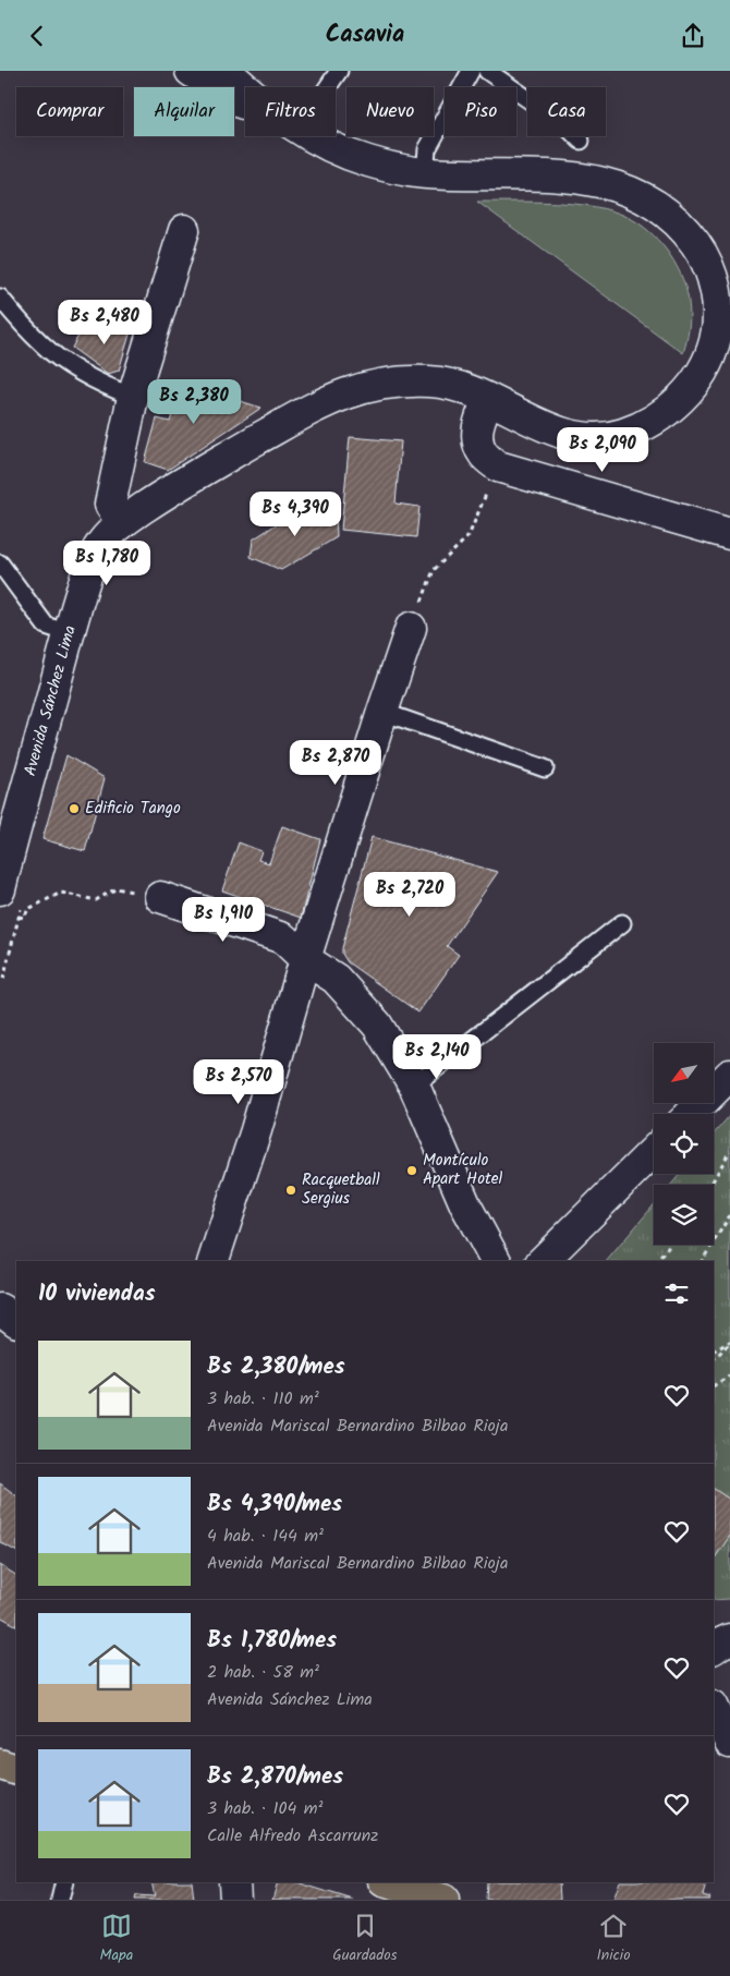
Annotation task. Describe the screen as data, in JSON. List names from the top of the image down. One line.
{"streets":{"street":["Avenida Sánchez Lima"]},"places":["Edificio Tango","Montículo Apart Hotel","Racquetball Sergius"],"north":"bottom left","page":{"header":"Casavia","chip":["Comprar","Alquilar","Filtros","Nuevo","Piso","Casa"],"price":["Bs 2,480","Bs 2,380","Bs 2,090","Bs 4,390","Bs 1,780","Bs 2,870","Bs 2,720","Bs 1,910","Bs 2,140","Bs 2,570"],"heading":"10 viviendas","list":[{"name":"Bs 2,380/mes","note":"3 hab. · 110 m² · Avenida Mariscal Bernardino Bilbao Rioja"},{"name":"Bs 4,390/mes","note":"4 hab. · 144 m² · Avenida Mariscal Bernardino Bilbao Rioja"},{"name":"Bs 1,780/mes","note":"2 hab. · 58 m² · Avenida Sánchez Lima"},{"name":"Bs 2,870/mes","note":"3 hab. · 104 m² · Calle Alfredo Ascarrunz"}],"tabs":["Mapa","Guardados","Inicio"]}}
